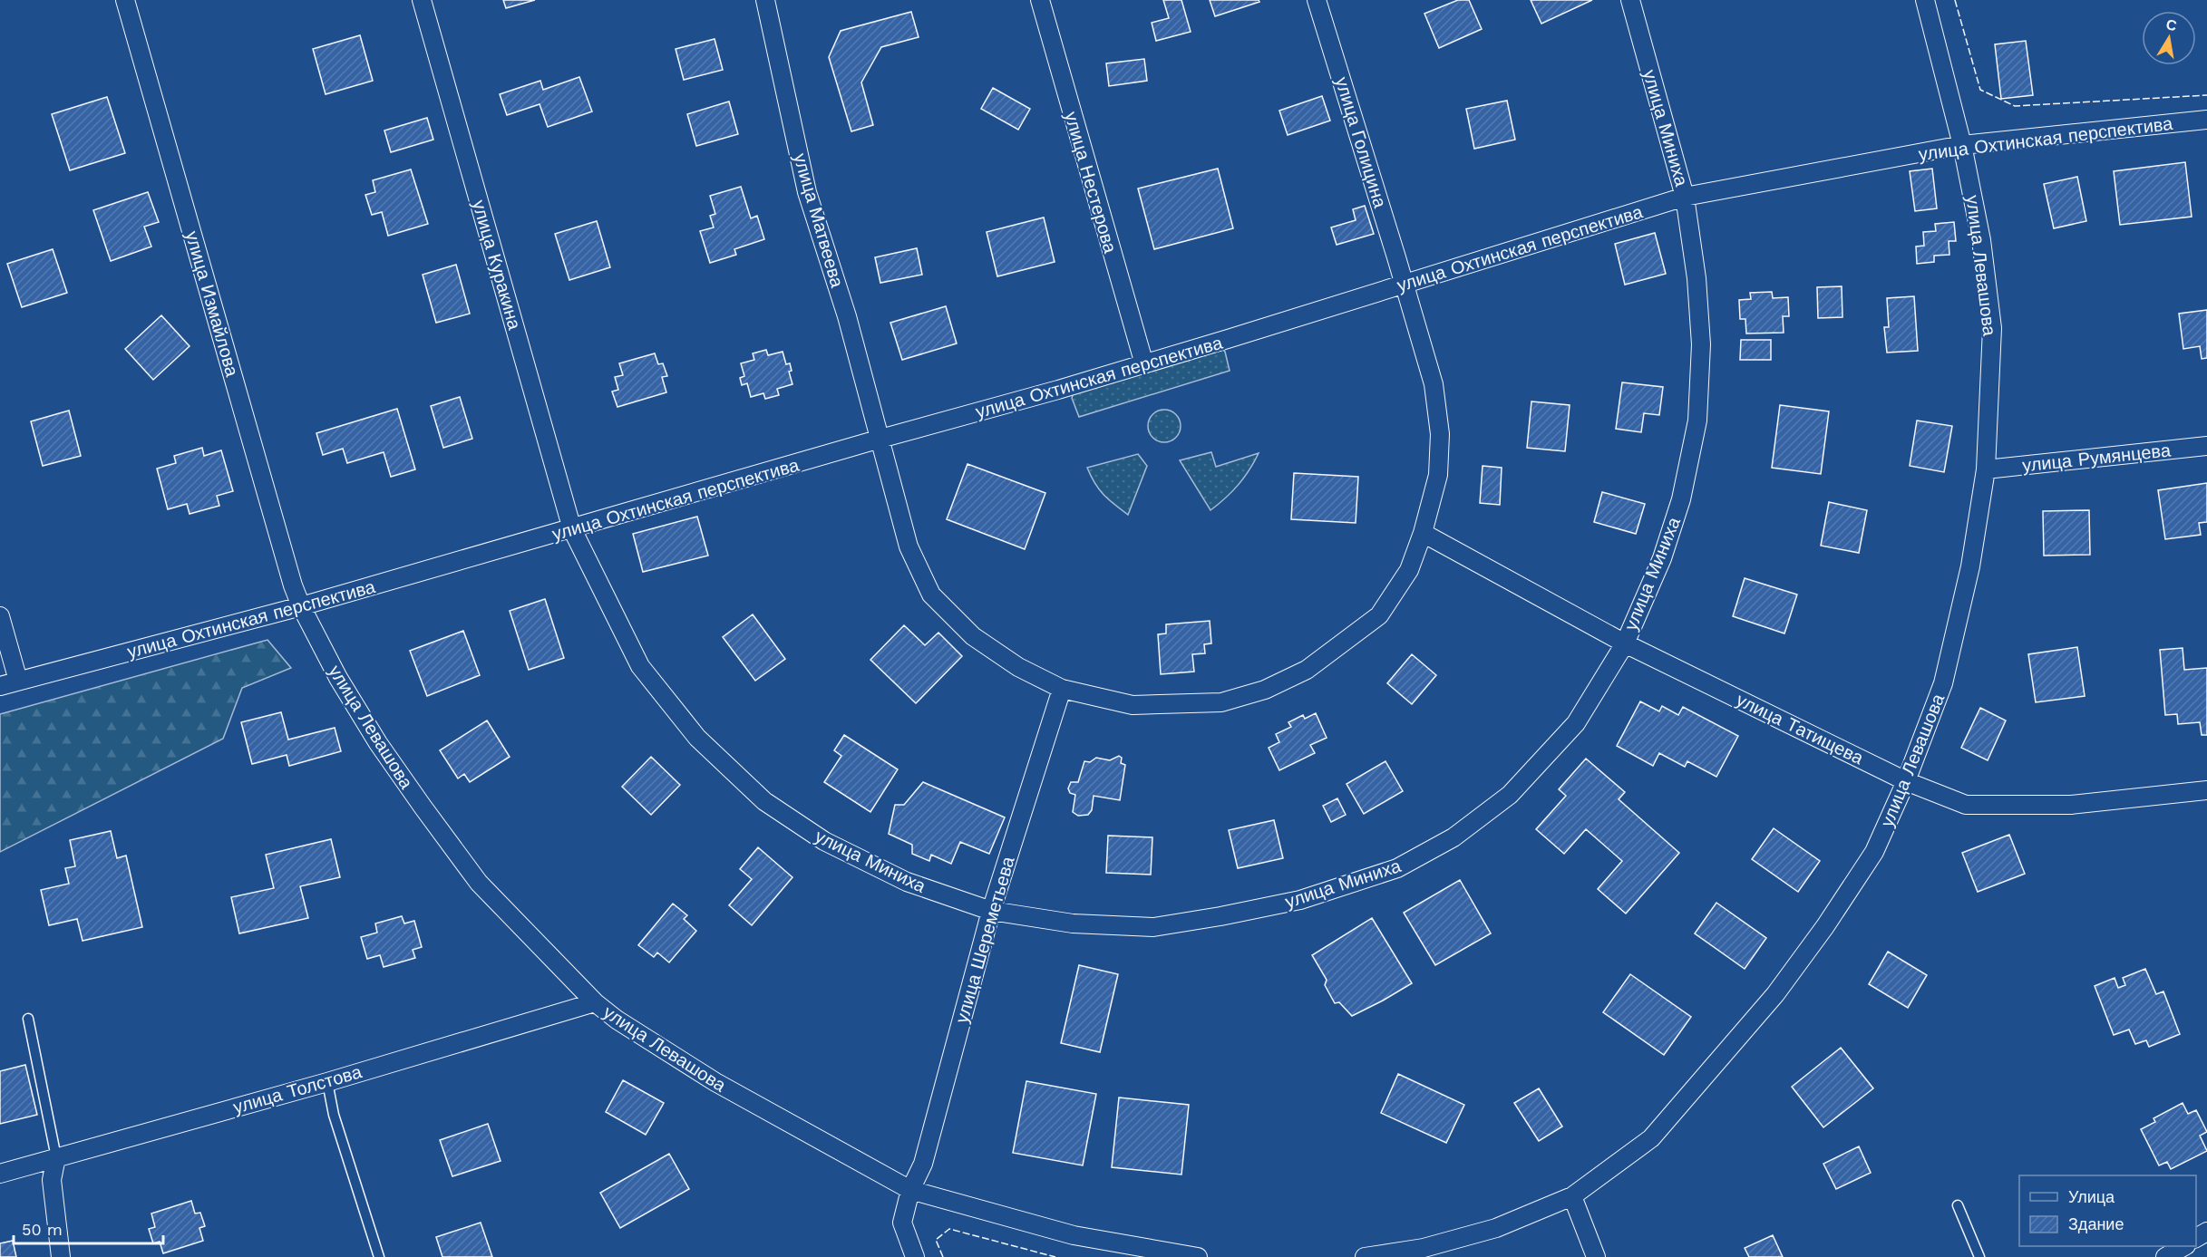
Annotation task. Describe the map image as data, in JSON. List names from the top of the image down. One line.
{"streets":{"street":["улица Миниха","улица Охтинская перспектива","улица Голицина","улица Нестерова","улица Матвеева","улица Куракина","улица Левашова","улица Измайлова","улица Румянцева","улица Татищева","улица Шереметьева","улица Толстова"]},"crossings":[["улица Миниха","улица Охтинская перспектива"],["улица Миниха","улица Куракина"],["улица Миниха","улица Татищева"],["улица Миниха","улица Шереметьева"],["улица Охтинская перспектива","улица Голицина"],["улица Охтинская перспектива","улица Нестерова"],["улица Охтинская перспектива","улица Матвеева"],["улица Охтинская перспектива","улица Куракина"],["улица Охтинская перспектива","улица Левашова"],["улица Охтинская перспектива","улица Измайлова"],["улица Голицина","улица Матвеева"],["улица Голицина","улица Татищева"],["улица Голицина","улица Шереметьева"],["улица Матвеева","улица Шереметьева"],["улица Левашова","улица Измайлова"],["улица Левашова","улица Румянцева"],["улица Левашова","улица Татищева"],["улица Левашова","улица Шереметьева"],["улица Левашова","улица Толстова"]],"legend":["Улица","Здание"],"scale_bar":"50 m","north":"top"}
